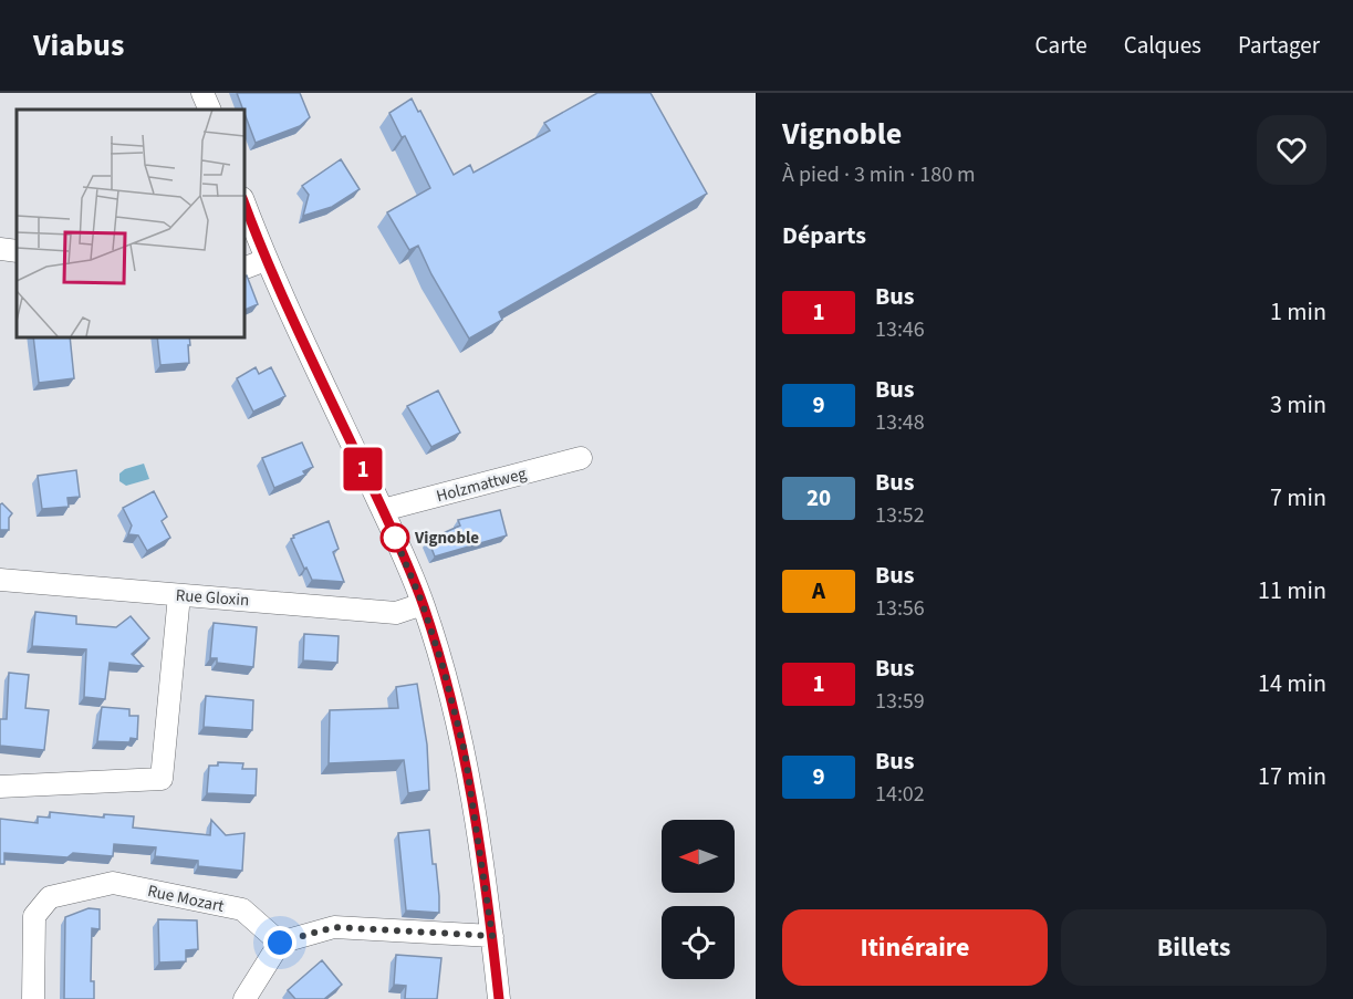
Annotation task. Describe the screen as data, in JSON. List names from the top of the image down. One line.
{"streets":{"street":["Holzmattweg","Rue Gloxin","Rue Mozart"]},"places":["Vignoble"],"lines":["bus line 1"],"north":"left","page":{"header":"Viabus","nav":["Carte","Calques","Partager"],"on_map":"1","heading":[["Vignoble","À pied · 3 min · 180 m"],"Départs"],"list":[{"mark":"1","name":"Bus","note":"13:46","value":"1 min"},{"mark":"9","name":"Bus","note":"13:48","value":"3 min"},{"mark":"20","name":"Bus","note":"13:52","value":"7 min"},{"mark":"A","name":"Bus","note":"13:56","value":"11 min"},{"mark":"1","name":"Bus","note":"13:59","value":"14 min"},{"mark":"9","name":"Bus","note":"14:02","value":"17 min"}],"buttons":["Itinéraire","Billets"]}}
